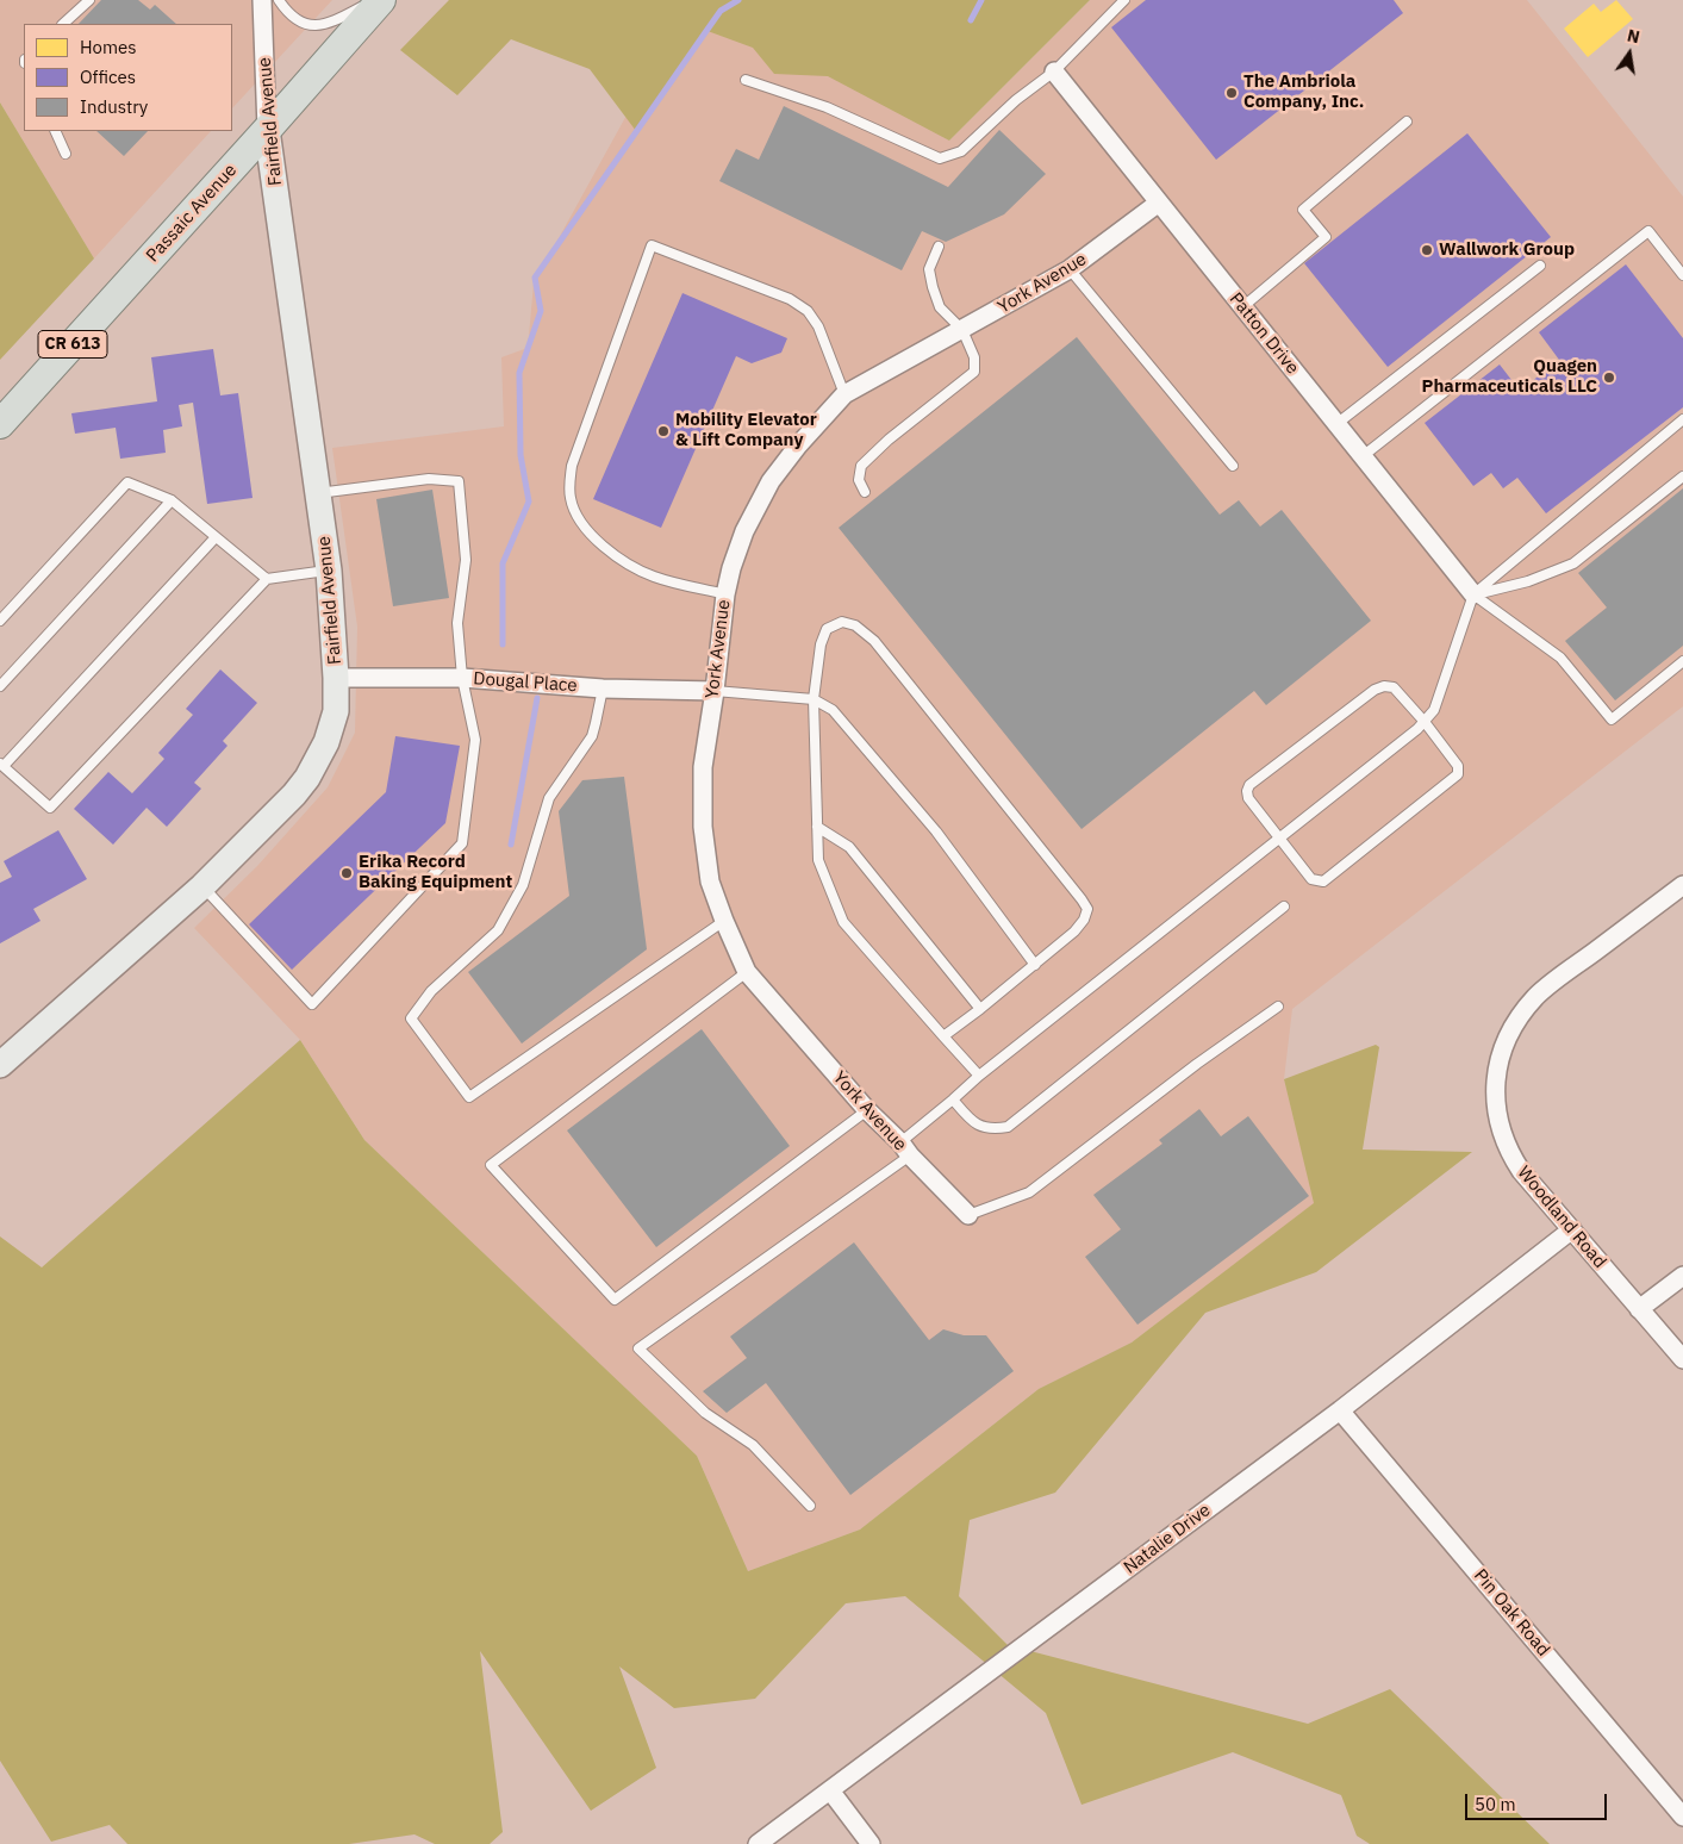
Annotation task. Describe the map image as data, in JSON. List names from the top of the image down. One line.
{"streets":{"main road":["Passaic Avenue","CR 613"],"street":["Fairfield Avenue","York Avenue","Patton Drive","Dougal Place","Woodland Road","Natalie Drive","Pin Oak Road"]},"crossings":[["Fairfield Avenue","Passaic Avenue"],["Fairfield Avenue","Dougal Place"],["York Avenue","Patton Drive"],["York Avenue","Dougal Place"],["Woodland Road","Natalie Drive"],["Natalie Drive","Pin Oak Road"]],"places":["The Ambriola Company, Inc.","Wallwork Group","Quagen Pharmaceuticals LLC","Mobility Elevator & Lift Company","Erika Record Baking Equipment"],"legend":["Homes","Offices","Industry"],"scale_bar":"50 m","north":"top"}
